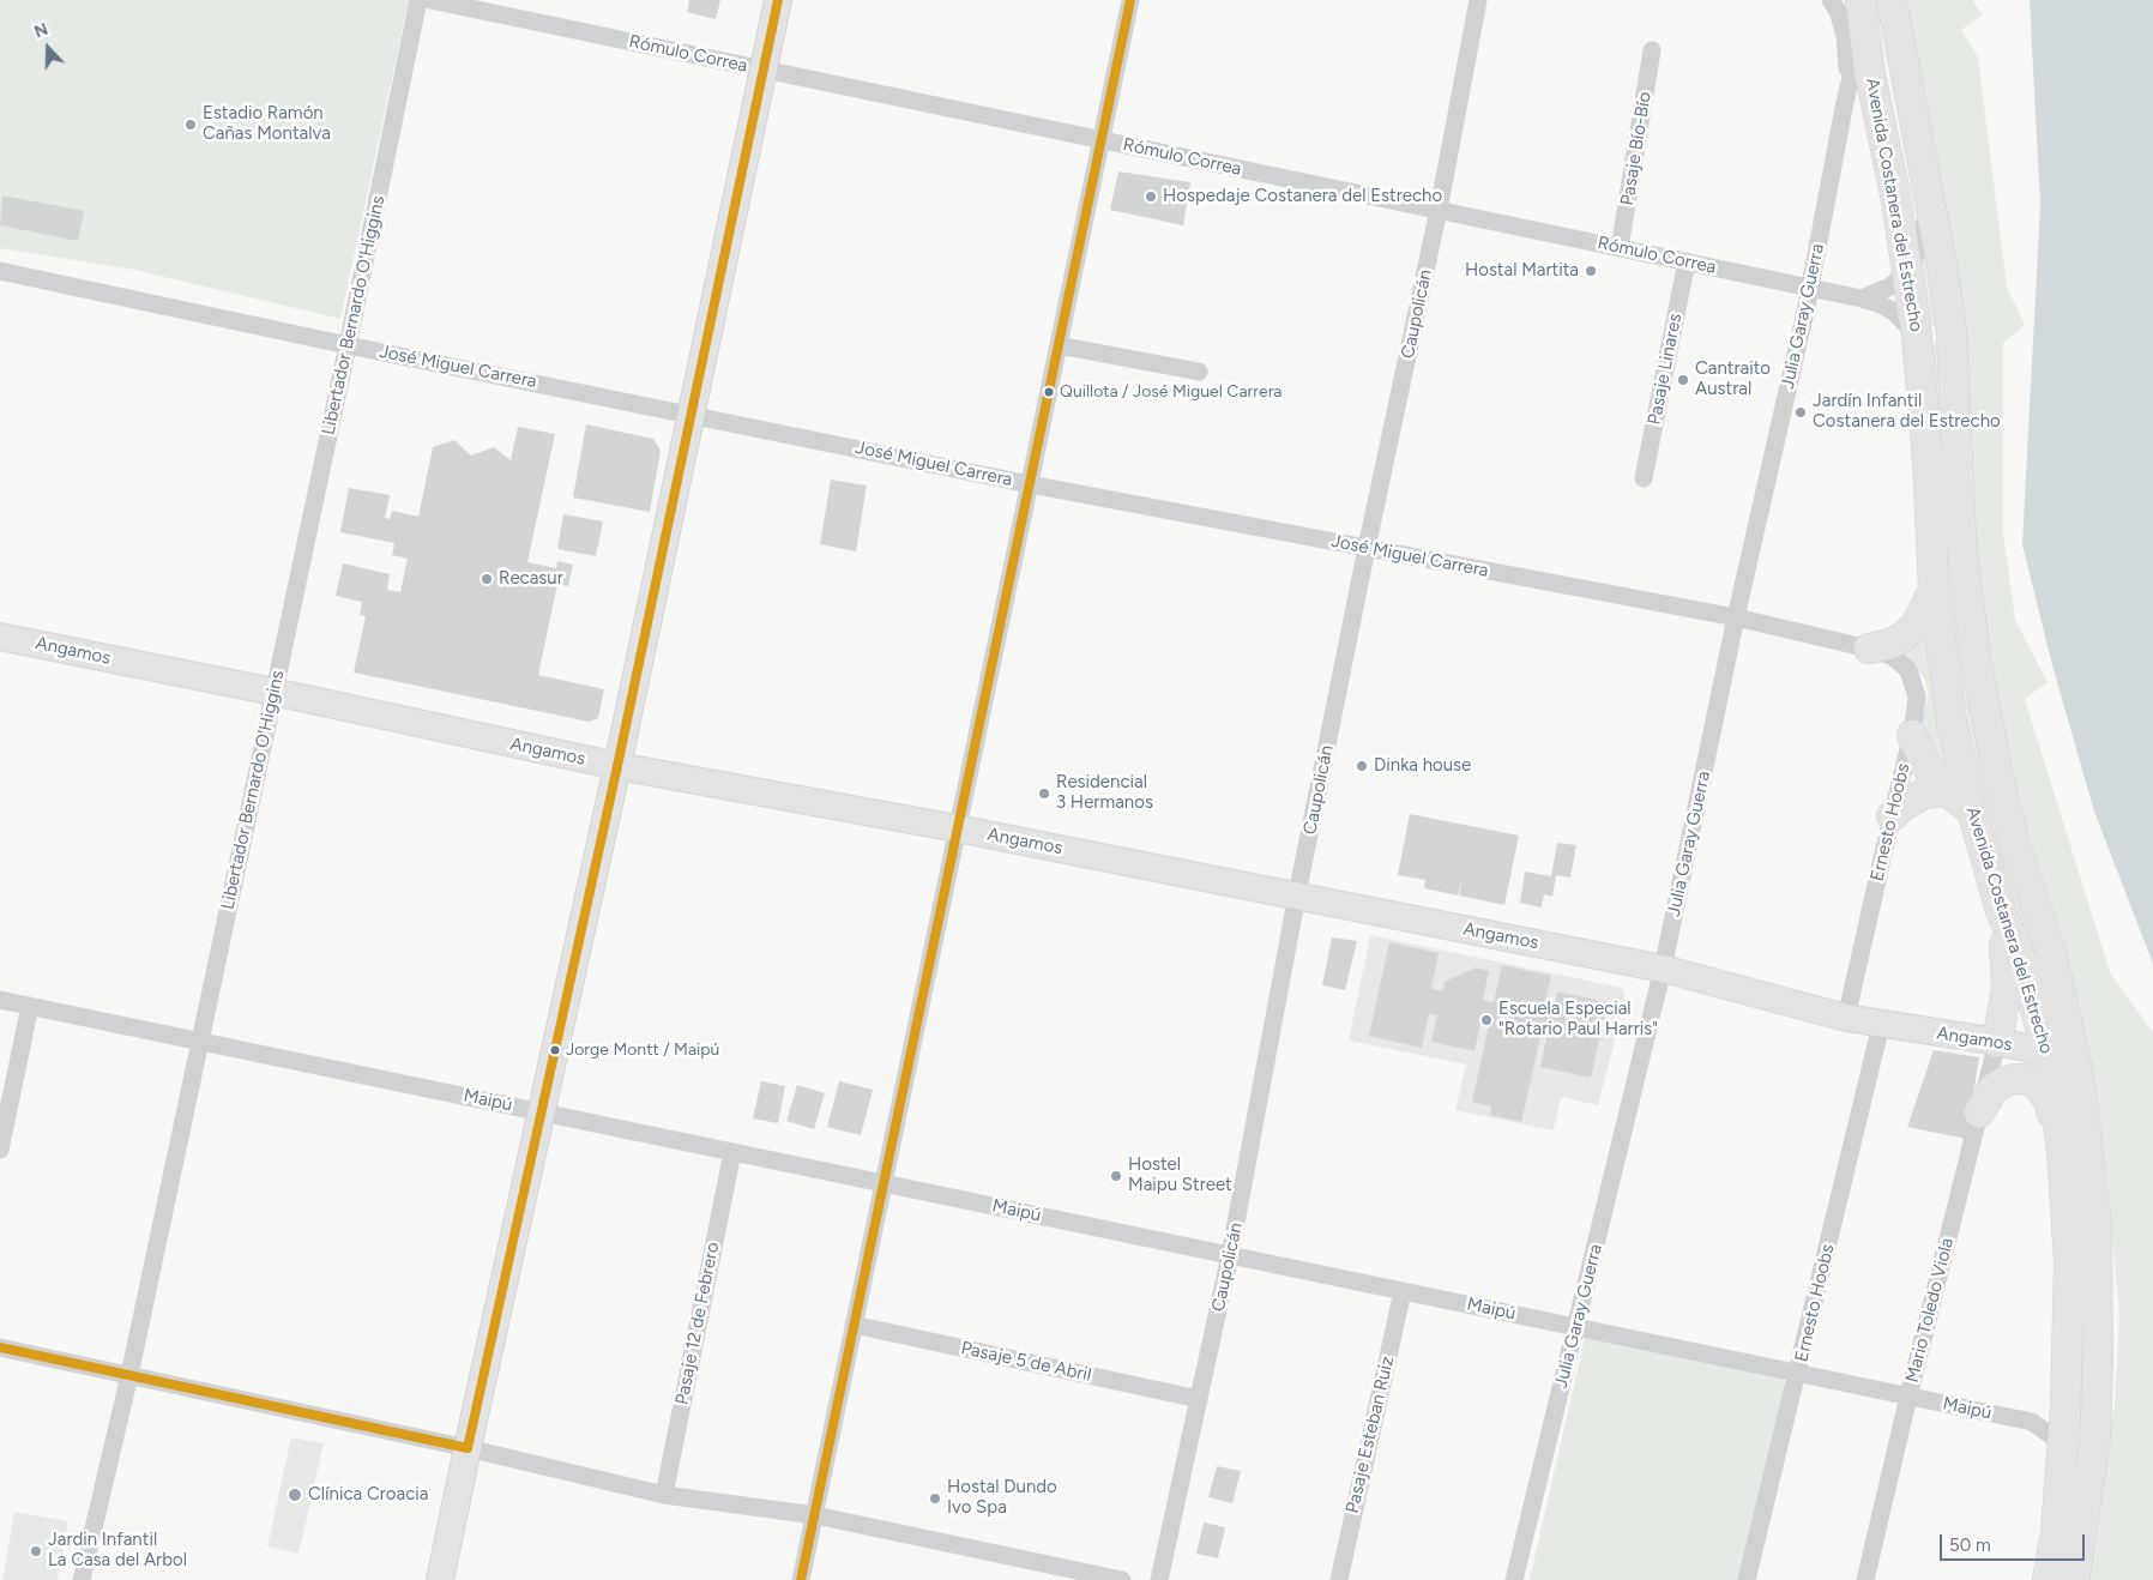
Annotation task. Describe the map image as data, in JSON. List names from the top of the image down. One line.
{"streets":{"main road":["Avenida Costanera del Estrecho"],"street":["Rómulo Correa","Pasaje Bío-Bío","Caupolicán","Libertador Bernardo O'Higgins","Julia Garay Guerra","José Miguel Carrera","Pasaje Linares","Angamos","Ernesto Hoobs","Maipú","Mario Toledo Viola","Pasaje 12 de Febrero","Pasaje 5 de Abril","Pasaje Esteban Ruiz"]},"crossings":[["Rómulo Correa","Pasaje Bío-Bío"],["Rómulo Correa","Avenida Costanera del Estrecho"],["Rómulo Correa","Caupolicán"],["Rómulo Correa","Julia Garay Guerra"],["Rómulo Correa","Pasaje Linares"],["Avenida Costanera del Estrecho","Julia Garay Guerra"],["Avenida Costanera del Estrecho","Angamos"],["Avenida Costanera del Estrecho","Maipú"],["Caupolicán","José Miguel Carrera"],["Caupolicán","Angamos"],["Caupolicán","Maipú"],["Caupolicán","Pasaje 5 de Abril"],["Libertador Bernardo O'Higgins","José Miguel Carrera"],["Libertador Bernardo O'Higgins","Angamos"],["Libertador Bernardo O'Higgins","Maipú"],["Julia Garay Guerra","José Miguel Carrera"],["Julia Garay Guerra","Angamos"],["Julia Garay Guerra","Maipú"],["José Miguel Carrera","Ernesto Hoobs"],["Angamos","Ernesto Hoobs"],["Angamos","Mario Toledo Viola"],["Ernesto Hoobs","Maipú"],["Maipú","Mario Toledo Viola"],["Maipú","Pasaje 12 de Febrero"],["Maipú","Pasaje Esteban Ruiz"]],"places":["Estadio Ramón Cañas Montalva","Hospedaje Costanera del Estrecho","Hostal Martita","Cantraito Austral","Quillota / José Miguel Carrera","Jardín Infantil Costanera del Estrecho","Recasur","Dinka house","Residencial 3 Hermanos","Escuela Especial \"Rotario Paul Harris\"","Jorge Montt / Maipú","Hostel Maipu Street","Clínica Croacia","Hostal Dundo Ivo Spa","Jardin Infantil La Casa del Arbol"],"scale_bar":"50 m","north":"top"}
